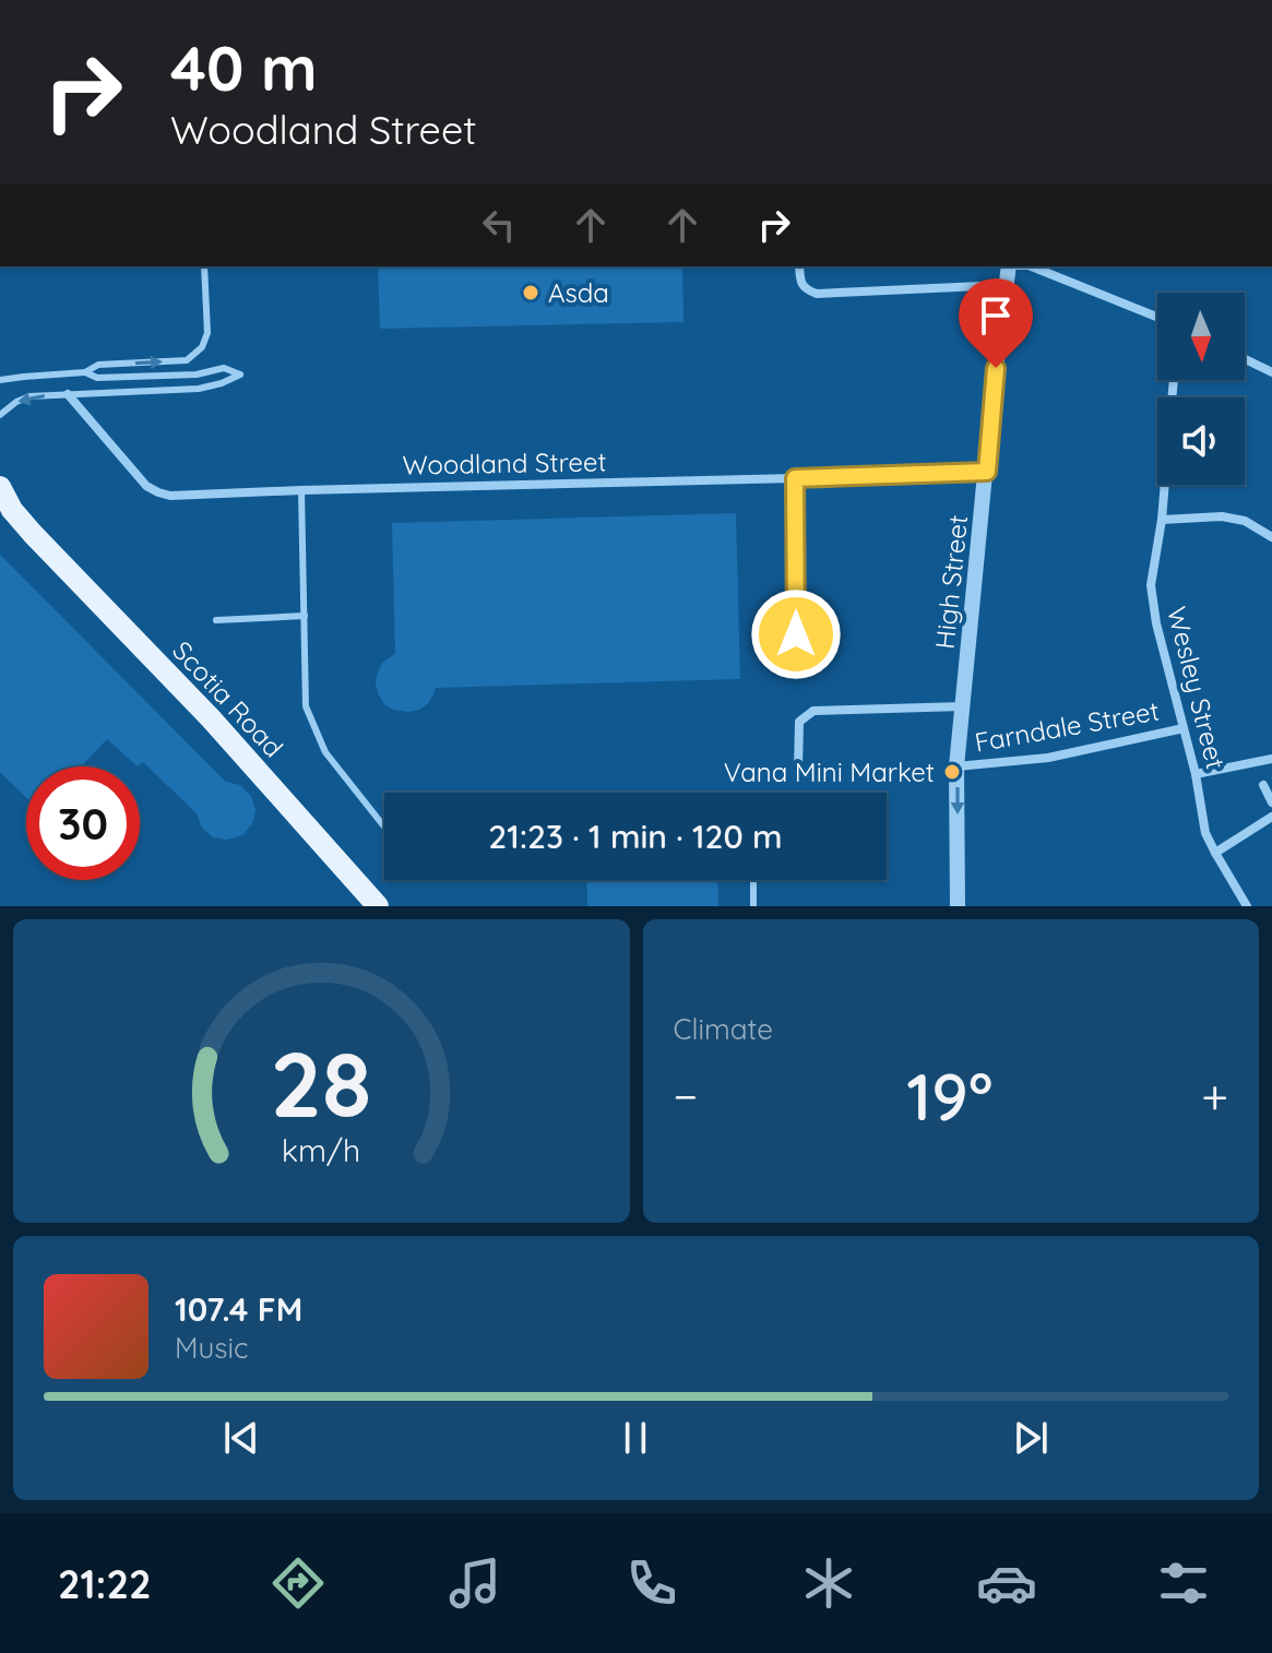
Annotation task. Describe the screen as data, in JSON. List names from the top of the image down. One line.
{"streets":{"main road":["Scotia Road"],"street":["Woodland Street","High Street","Wesley Street","Farndale Street"]},"crossings":[["Woodland Street","High Street"],["High Street","Farndale Street"],["Wesley Street","Farndale Street"]],"places":["Asda","Vana Mini Market"],"north":"bottom","page":{"turn":["40 m","Woodland Street"],"limit":"30","trip":"21:23 · 1 min · 120 m","tile":"Climate","heat":["−","19°","+"],"song":["107.4 FM","Music"],"tabs":"21:22","gauge":["28","km/h"]}}
